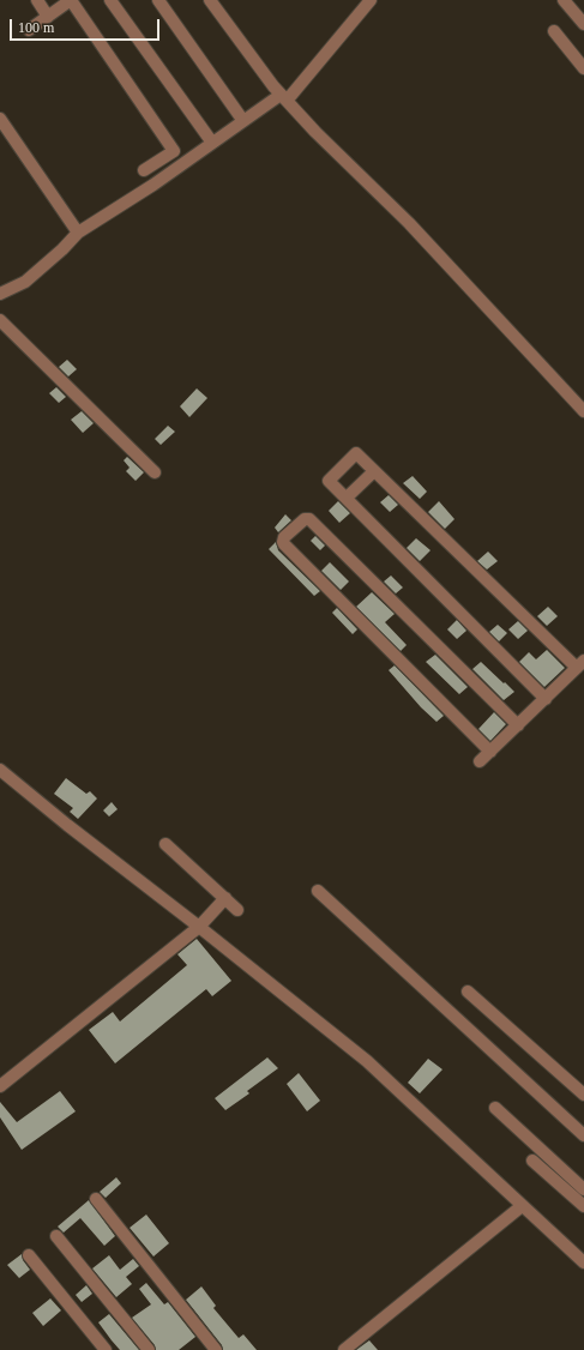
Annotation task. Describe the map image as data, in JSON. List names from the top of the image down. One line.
{"scale_bar":"100 m"}
